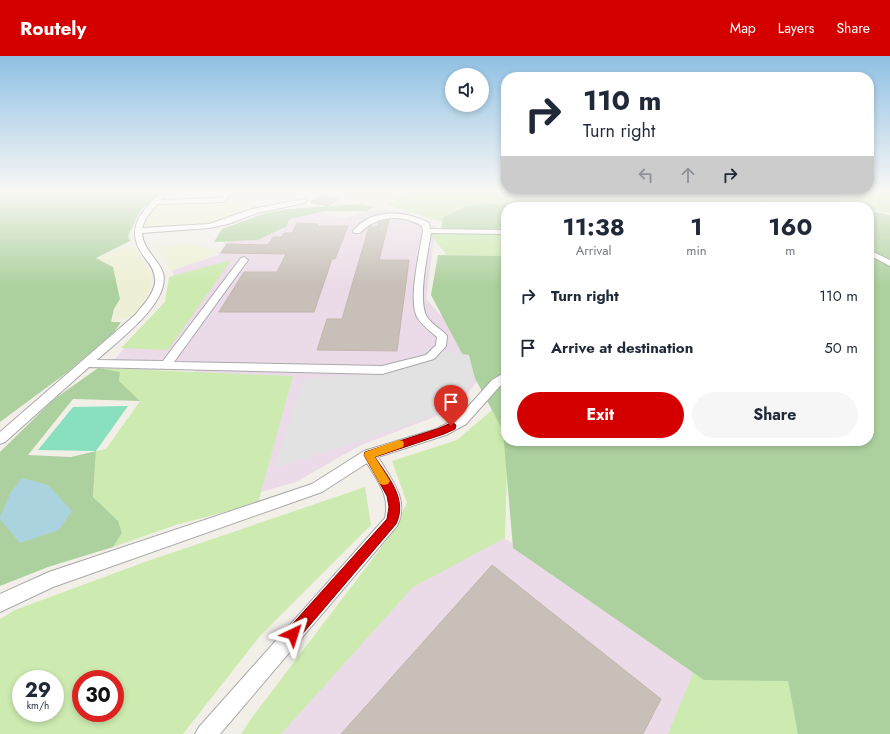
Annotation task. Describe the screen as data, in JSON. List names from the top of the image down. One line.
{"page":{"header":"Routely","nav":["Map","Layers","Share"],"turn":["110 m","Turn right"],"eta":["11:38","Arrival","1","min","160","m"],"list":[{"name":"Turn right","value":"110 m"},{"name":"Arrive at destination","value":"50 m"}],"buttons":["Exit","Share"],"speed":"29 km/h","limit":"30"}}
